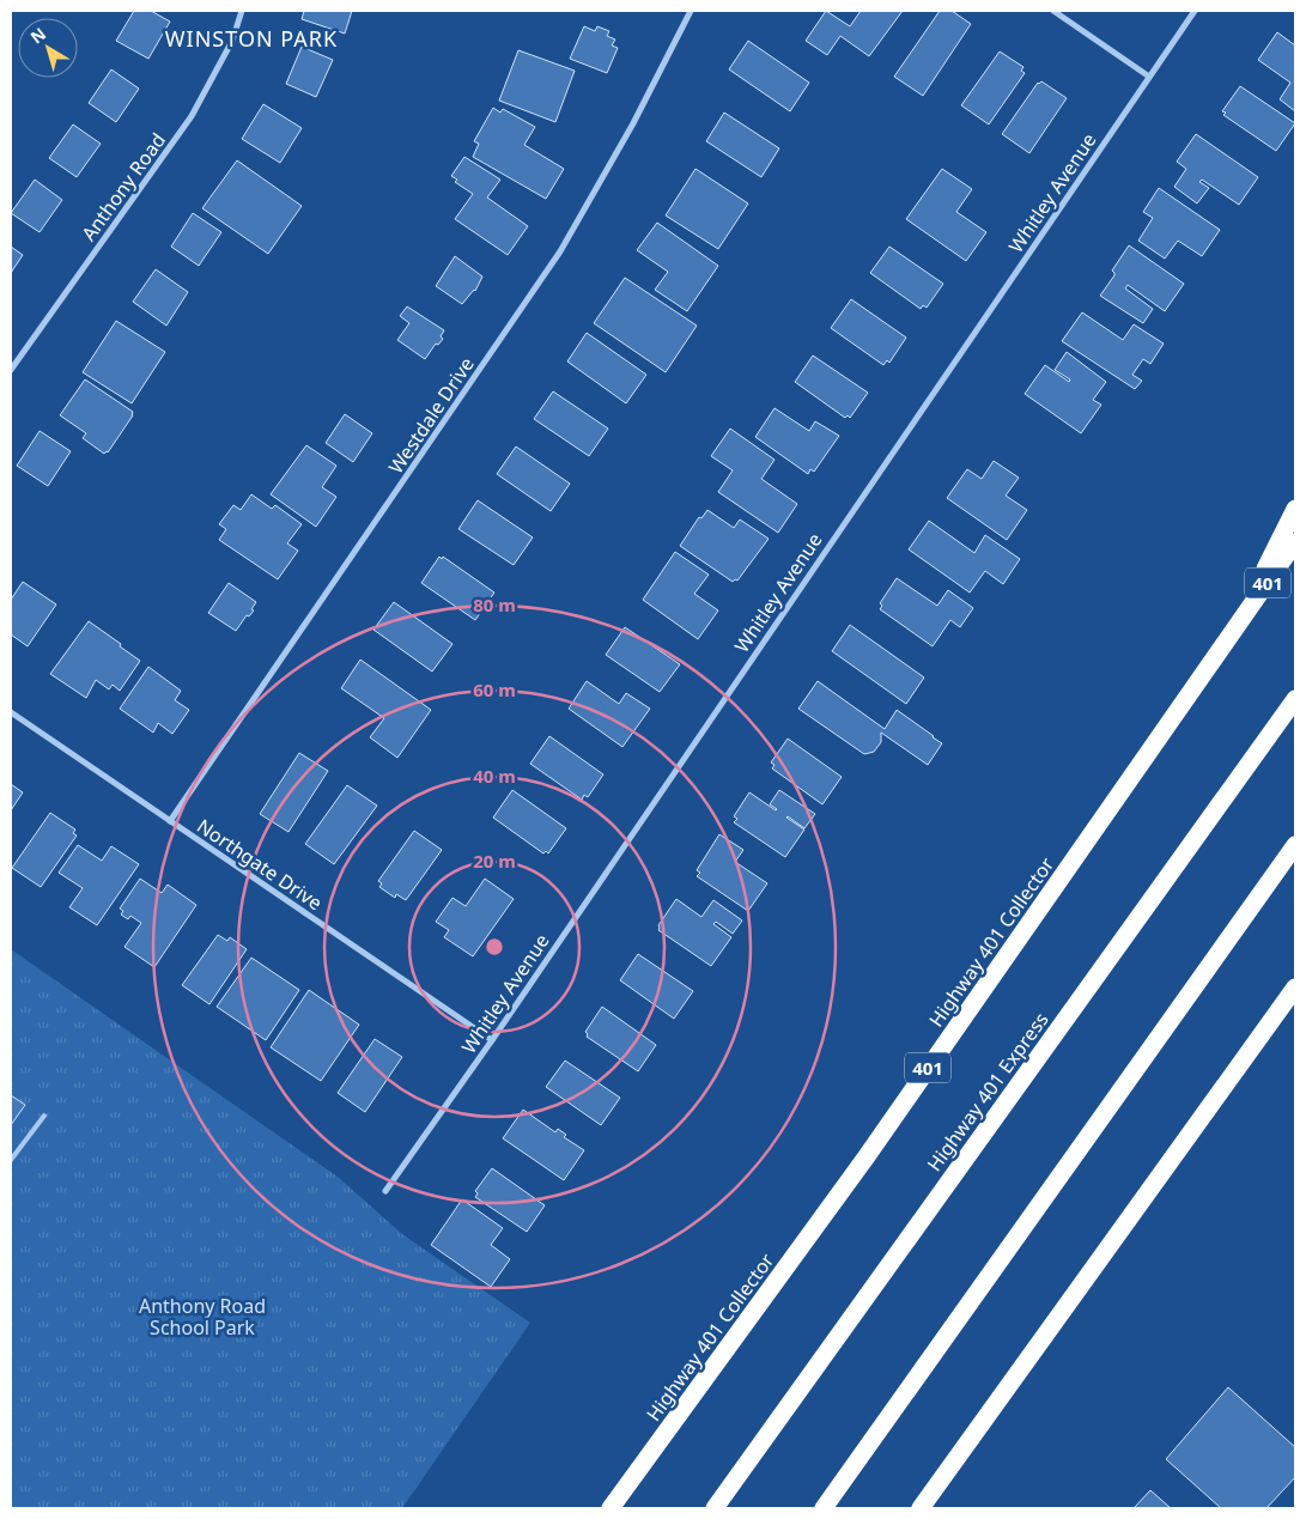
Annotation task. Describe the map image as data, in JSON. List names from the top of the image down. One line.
{"streets":{"highway":["401","Highway 401 Collector","Highway 401 Express"],"street":["Anthony Road","Whitley Avenue","Westdale Drive","Northgate Drive"]},"crossings":[["Whitley Avenue","Northgate Drive"],["Westdale Drive","Northgate Drive"]],"districts":["WINSTON PARK"],"parks":["Anthony Road School Park"],"north":"top left","rings":["80 m","60 m","40 m","20 m"]}
